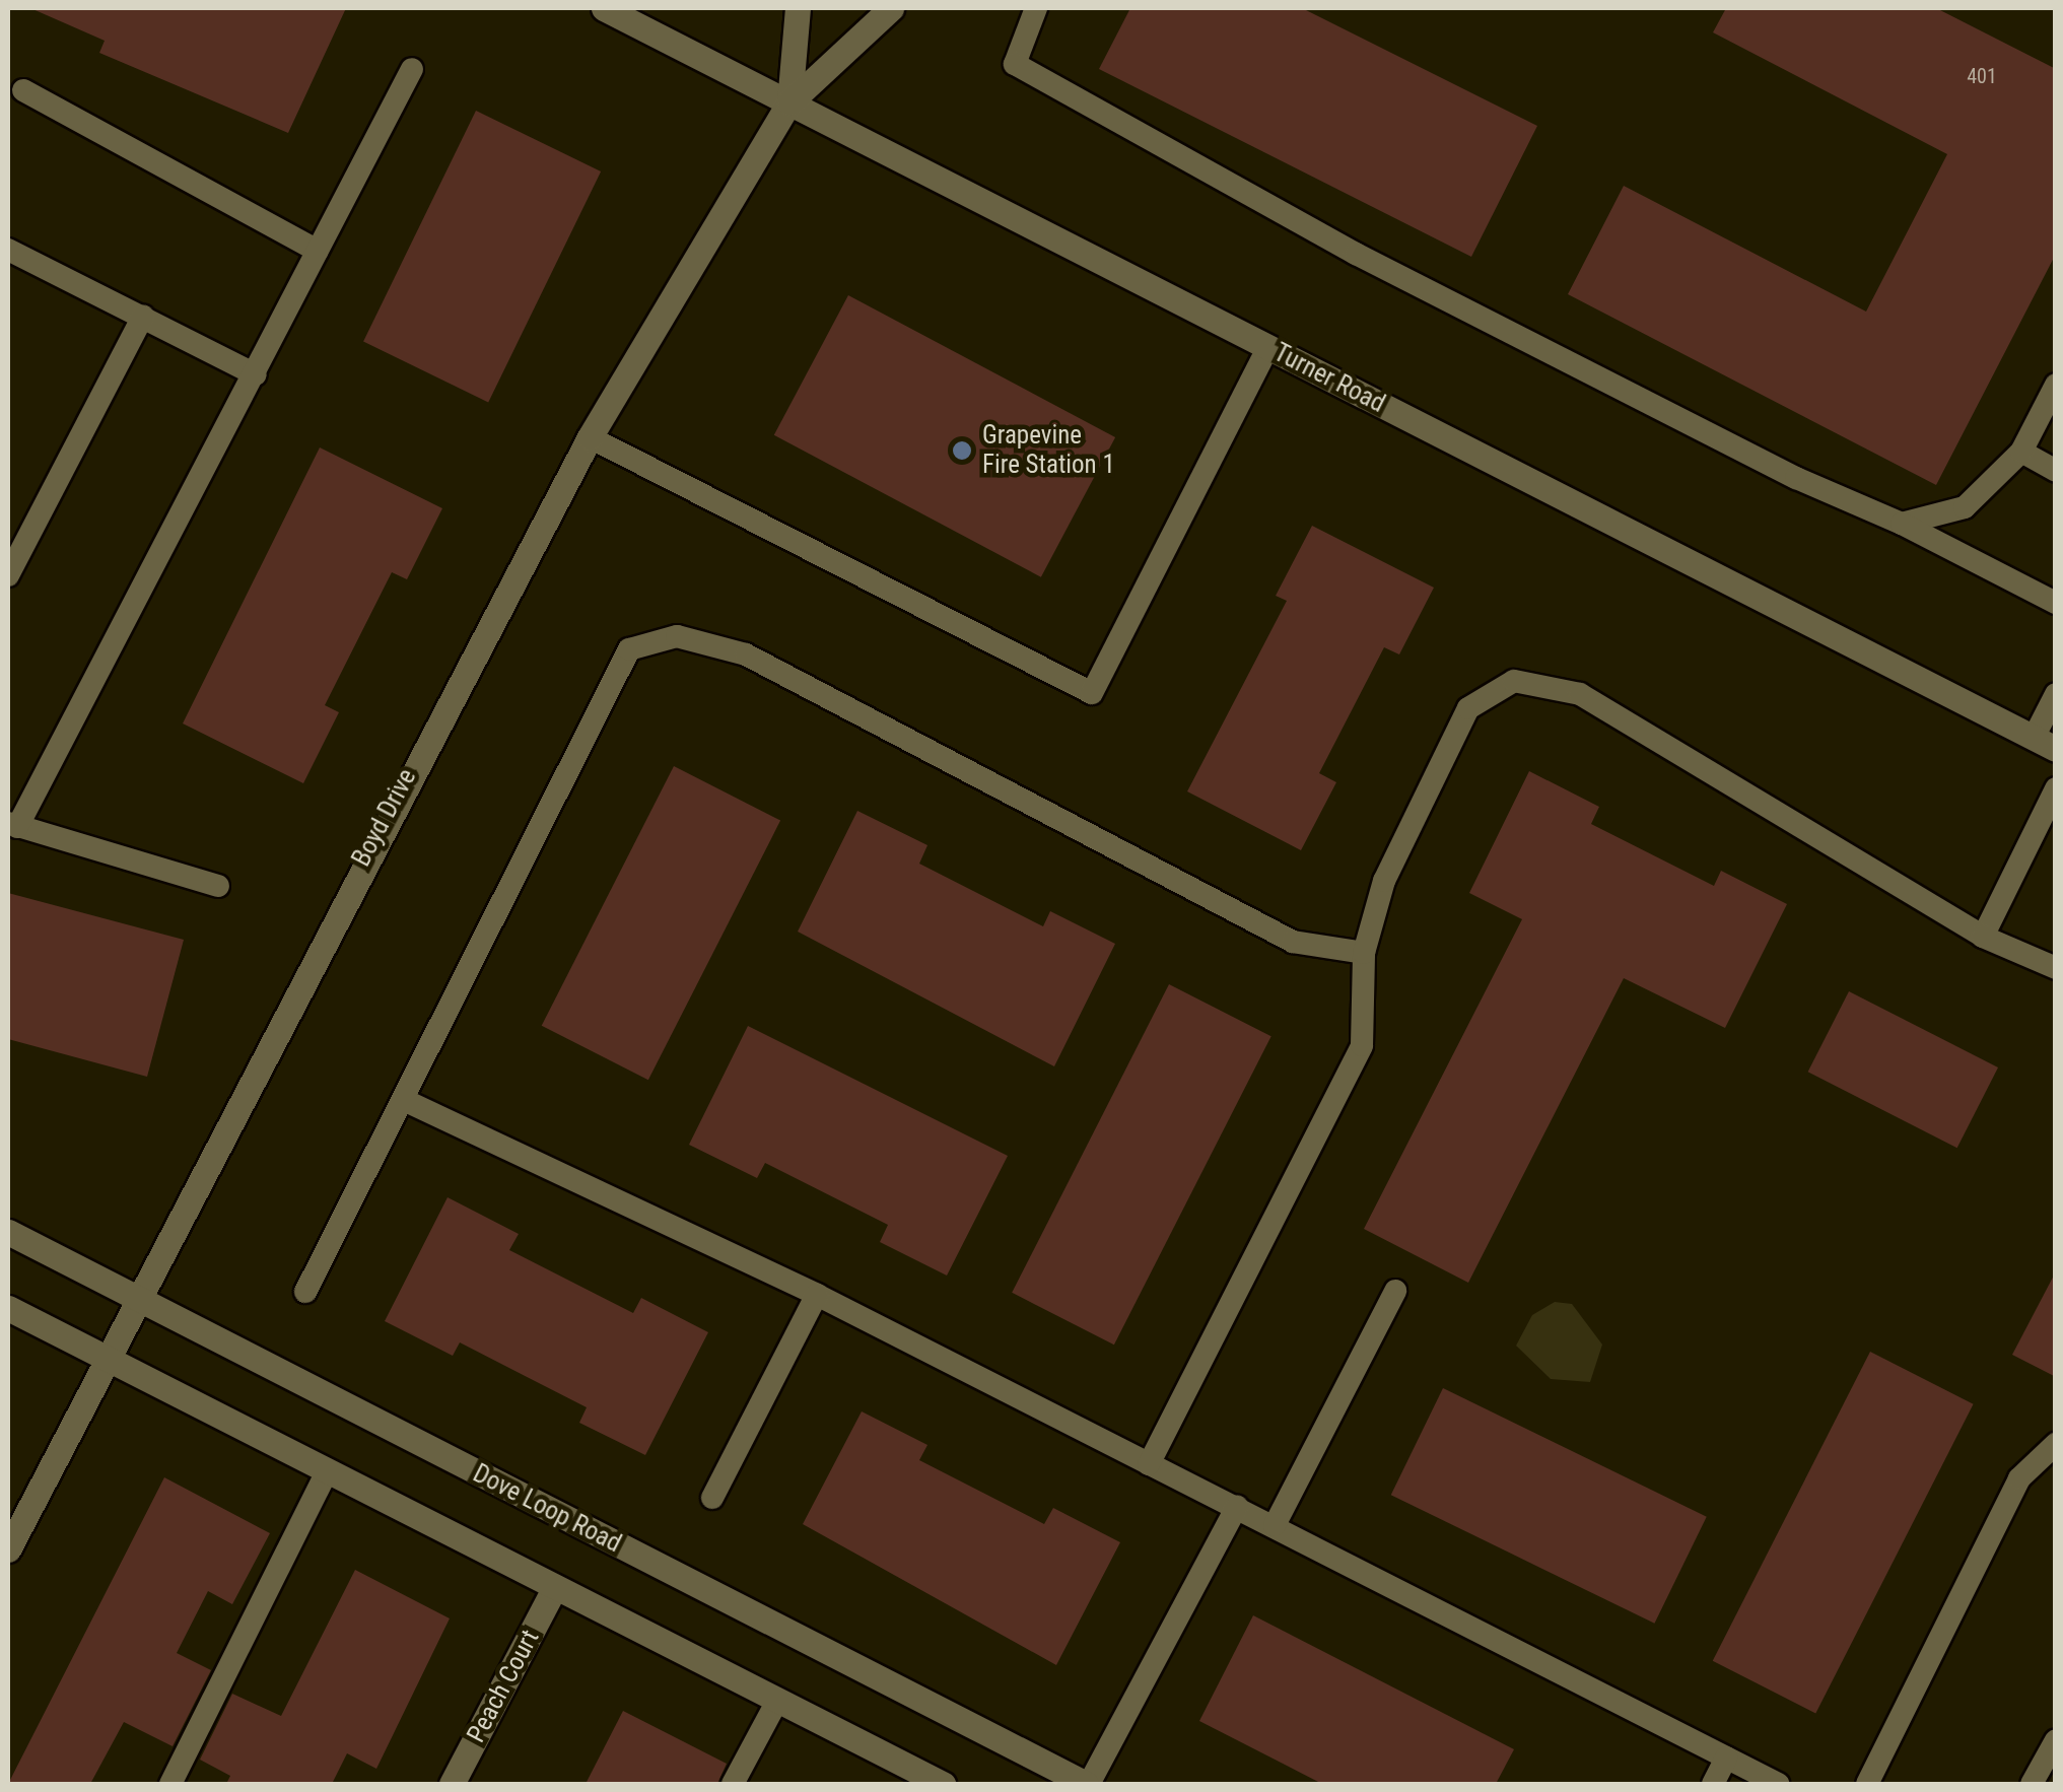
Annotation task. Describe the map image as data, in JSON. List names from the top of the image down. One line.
{"streets":{"street":["Turner Road","Boyd Drive","Dove Loop Road","Peach Court"]},"crossings":[["Turner Road","Boyd Drive"],["Boyd Drive","Dove Loop Road"]],"places":["Grapevine Fire Station 1"],"house_numbers":["401"]}
